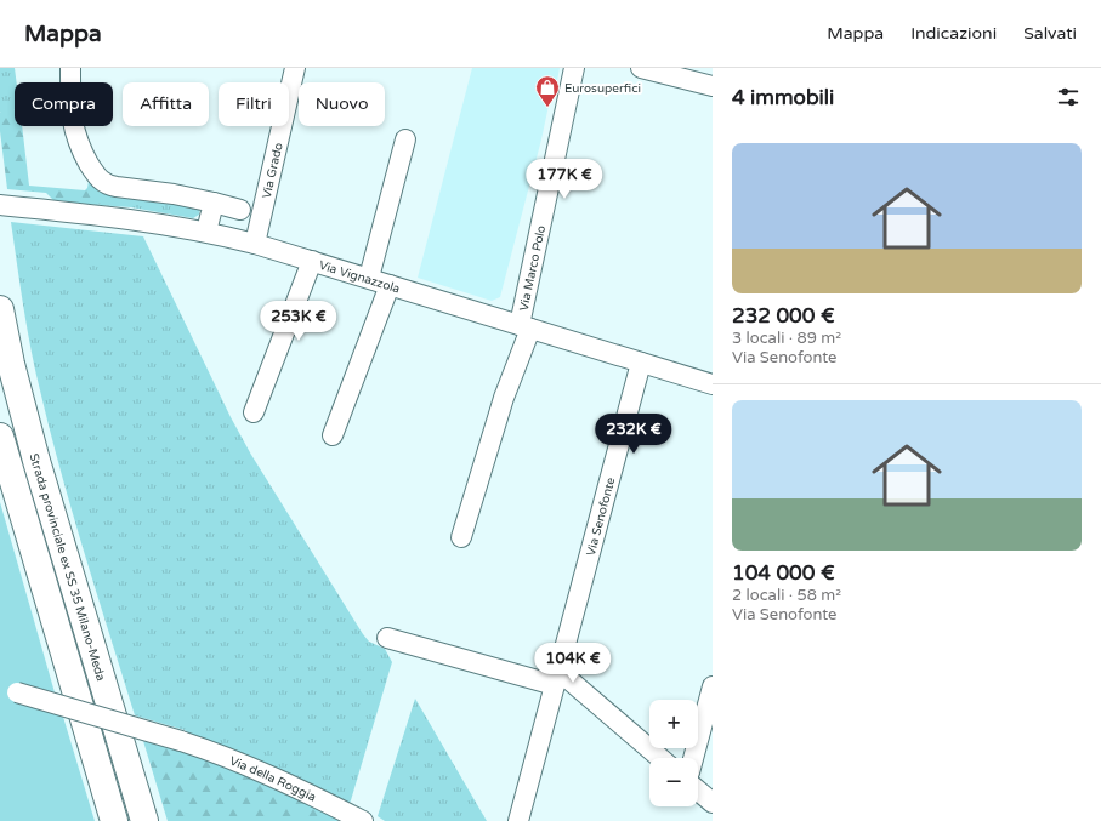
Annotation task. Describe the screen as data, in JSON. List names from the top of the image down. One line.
{"streets":{"highway":["Strada provinciale ex SS 35 Milano-Meda"],"street":["Via Grado","Via Marco Polo","Via Vignazzola","Via Senofonte","Via della Roggia"]},"crossings":[["Via Grado","Via Vignazzola"],["Via Marco Polo","Via Vignazzola"],["Via Vignazzola","Via Senofonte"]],"places":{"shop":["Eurosuperfici"]},"page":{"header":"Mappa","nav":["Mappa","Indicazioni","Salvati"],"heading":"4 immobili","chip":["Compra","Affitta","Filtri","Nuovo"],"list":[{"name":"232 000 €","note":"3 locali · 89 m² · Via Senofonte"},{"name":"104 000 €","note":"2 locali · 58 m² · Via Senofonte"}],"price":["177K €","253K €","232K €","104K €"],"map_buttons":["+","−"]}}
